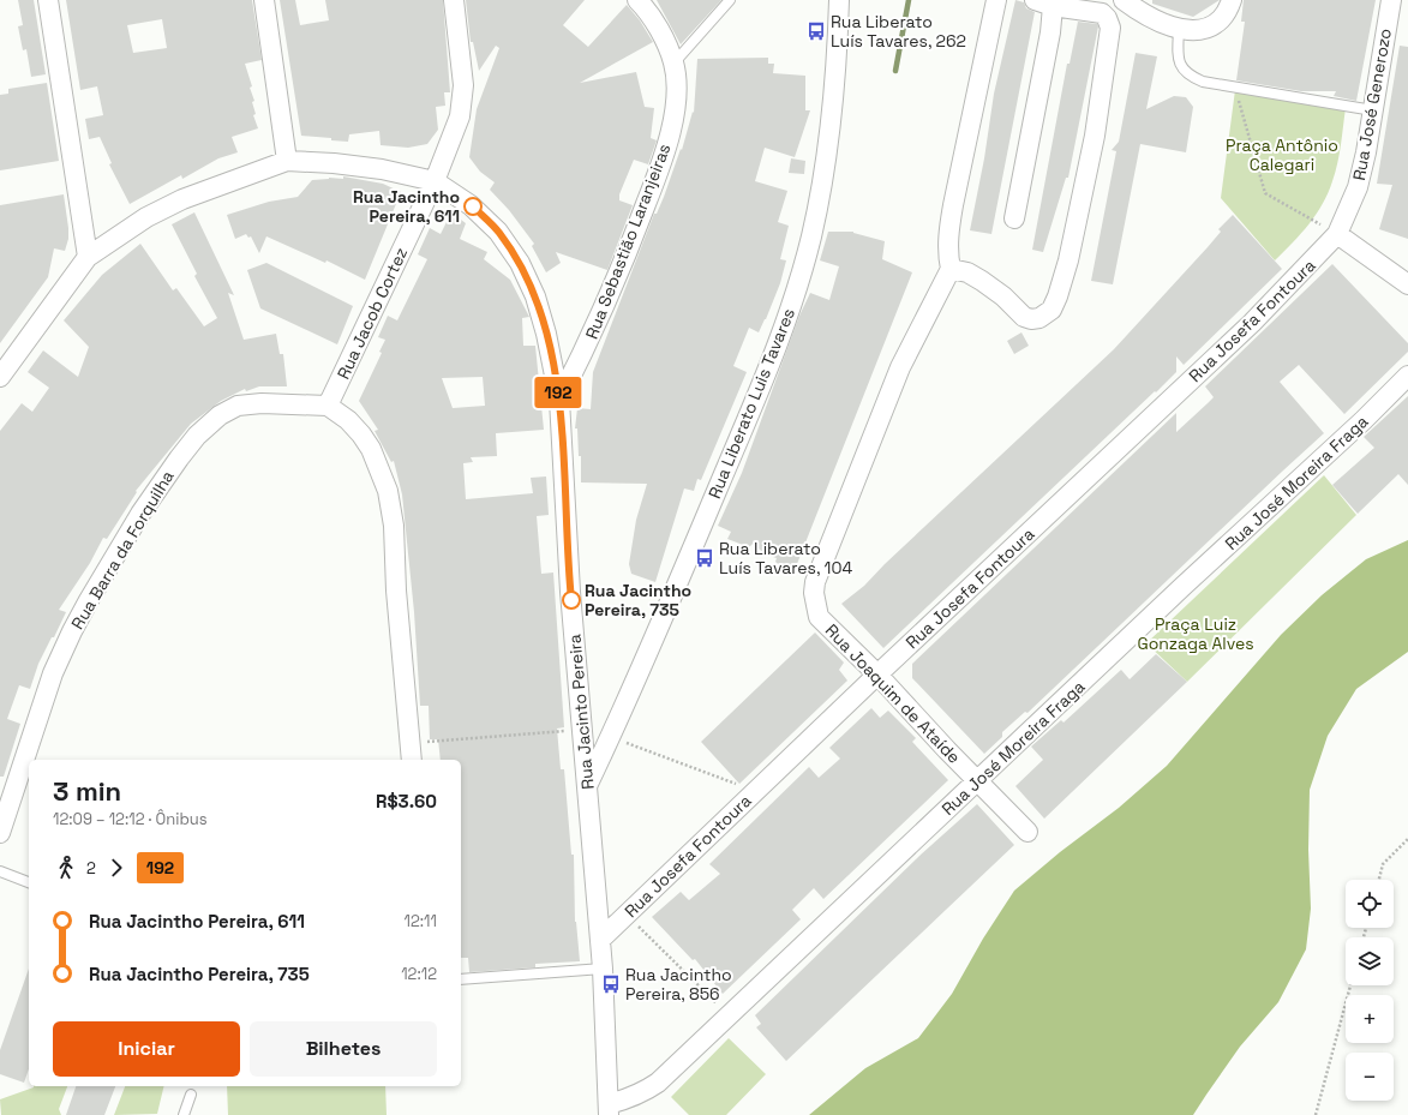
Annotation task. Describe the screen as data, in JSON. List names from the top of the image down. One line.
{"streets":{"street":["Rua José Generozo","Rua Sebastião Laranjeiras","Rua Jacob Cortez","Rua Josefa Fontoura","Rua Liberato Luis Tavares","Rua José Moreira Fraga","Rua Barra da Forquilha","Rua Joaquim de Ataíde","Rua Jacinto Pereira"]},"crossings":[["Rua José Generozo","Rua Josefa Fontoura"],["Rua Sebastião Laranjeiras","Rua Jacinto Pereira"],["Rua Jacob Cortez","Rua Barra da Forquilha"],["Rua Jacob Cortez","Rua Jacinto Pereira"],["Rua Josefa Fontoura","Rua Joaquim de Ataíde"],["Rua Josefa Fontoura","Rua Jacinto Pereira"],["Rua Liberato Luis Tavares","Rua Jacinto Pereira"],["Rua José Moreira Fraga","Rua Joaquim de Ataíde"],["Rua José Moreira Fraga","Rua Jacinto Pereira"]],"parks":["Praça Antônio Calegari","Praça Luiz Gonzaga Alves"],"places":{"bus stop":["Rua Liberato Luís Tavares, 262","Rua Liberato Luís Tavares, 104","Rua Jacintho Pereira, 856"],"other":["Rua Jacintho Pereira, 611","Rua Jacintho Pereira, 735"]},"lines":["bus line 192"],"page":{"on_map":"192","heading":["3 min","12:09 – 12:12 · Ônibus","R$3.60"],"legs":["2","192"],"map_buttons":["+","−"],"list":[{"name":"Rua Jacintho Pereira, 611","value":"12:11"},{"name":"Rua Jacintho Pereira, 735","value":"12:12"}],"buttons":["Iniciar","Bilhetes"]}}
